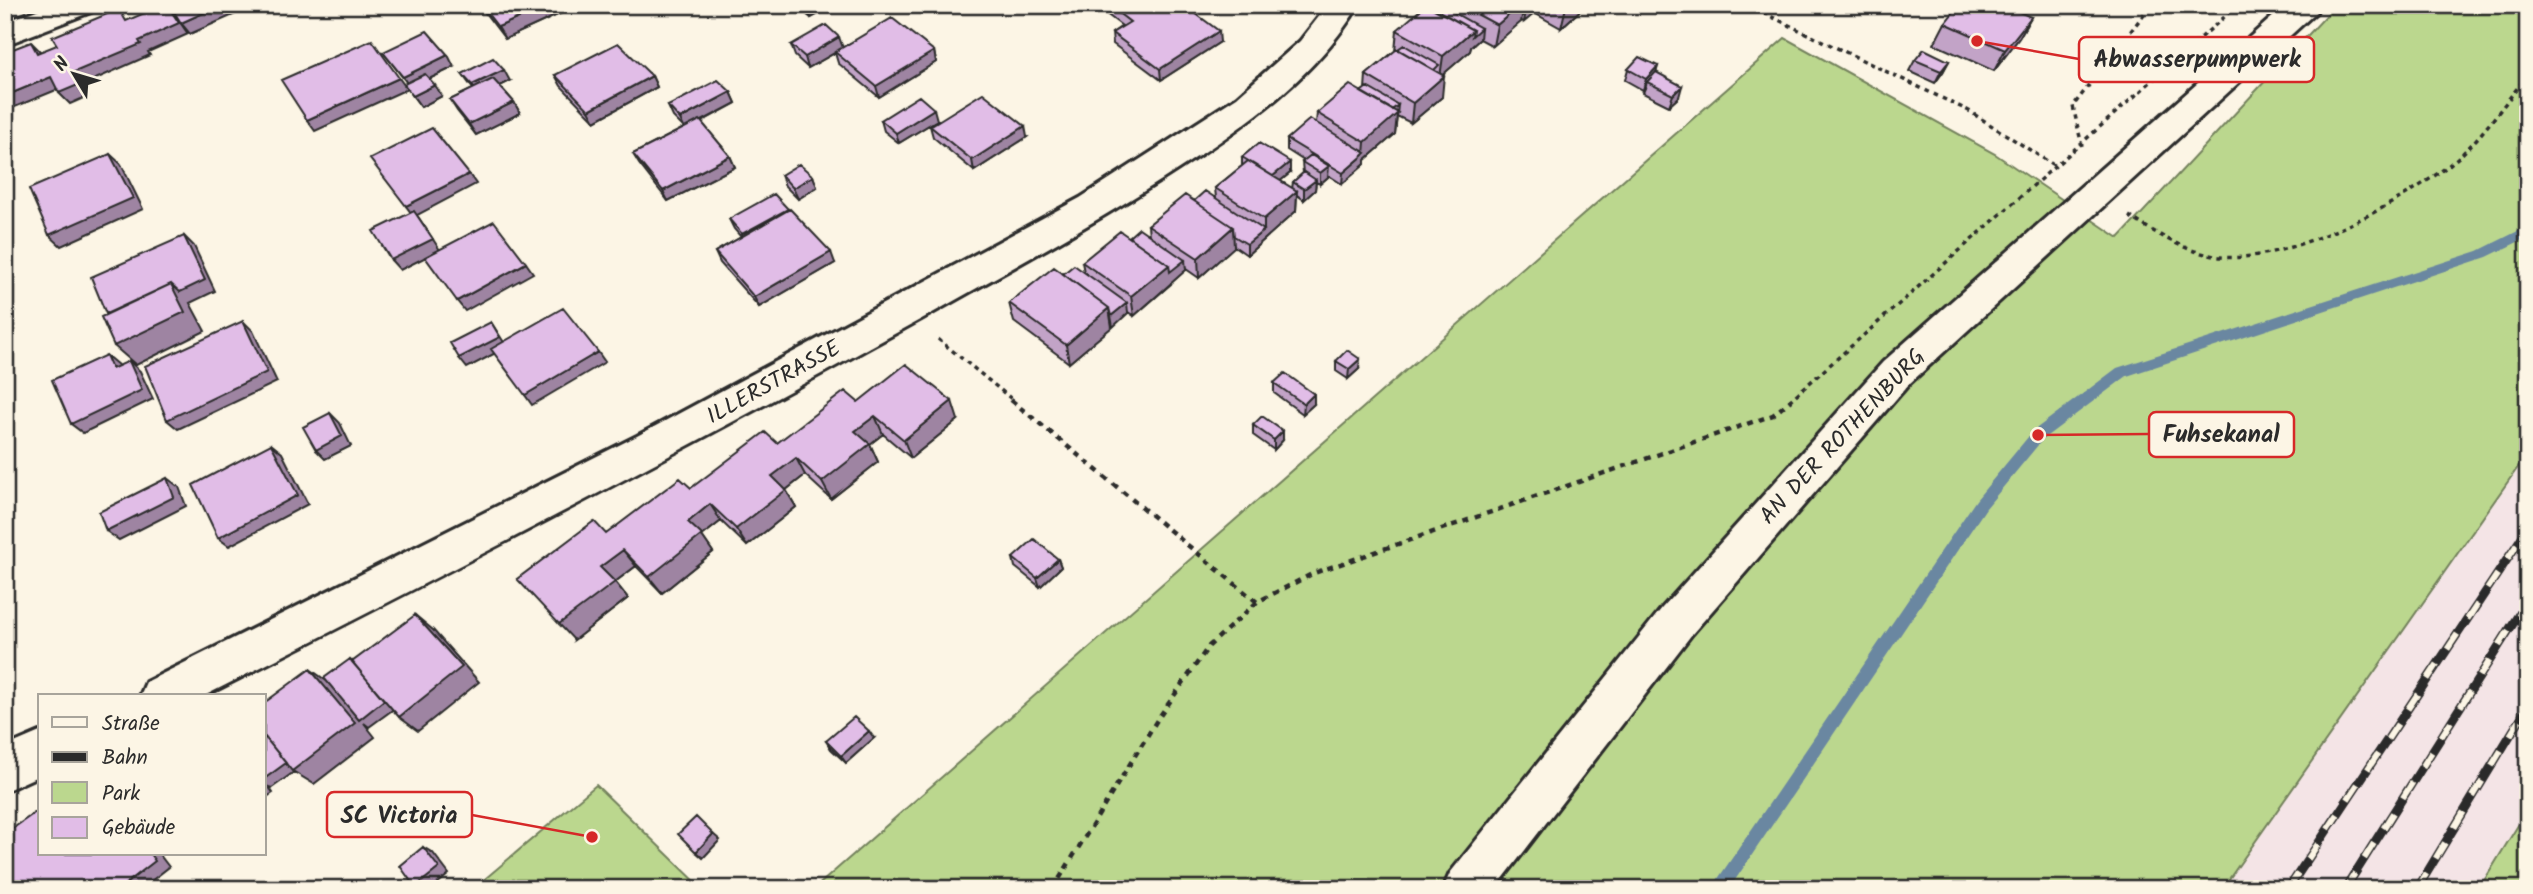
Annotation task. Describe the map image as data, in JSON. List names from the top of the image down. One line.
{"streets":{"main road":["ILLERSTRASSE","AN DER ROTHENBURG"]},"places":["Abwasserpumpwerk","Fuhsekanal","SC Victoria"],"legend":["Straße","Bahn","Park","Gebäude"],"north":"top left"}
